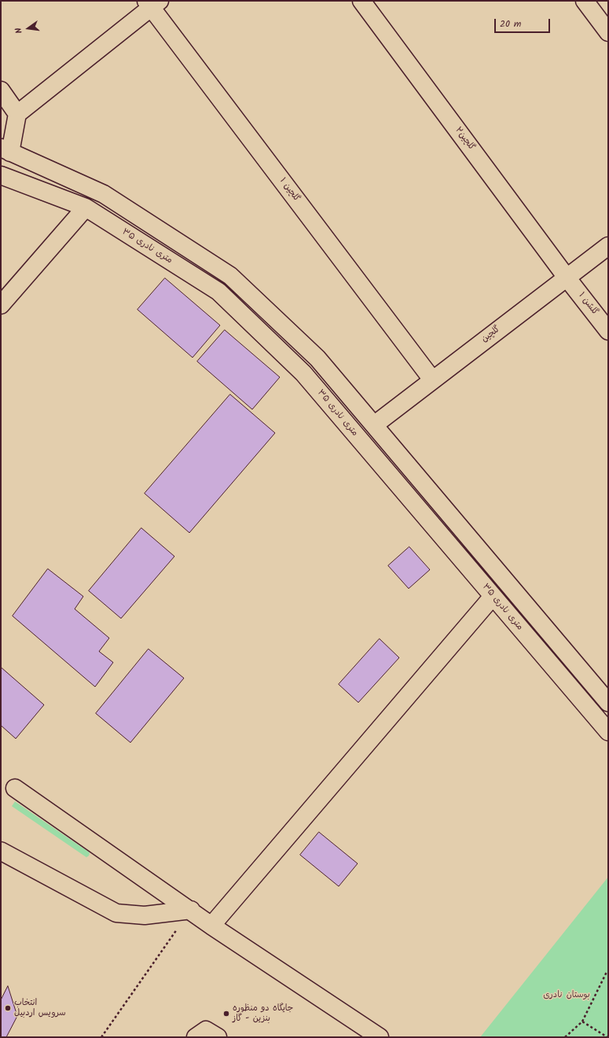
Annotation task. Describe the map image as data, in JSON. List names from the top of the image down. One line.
{"streets":{"street":["گلچین۲","گلچین ۱","۳۵ متری نادری","گلشن ۱","گلچین"]},"crossings":[["گلچین۲","گلشن ۱"],["گلچین۲","گلچین"],["گلچین ۱","گلچین"],["گلشن ۱","گلچین"]],"parks":["بوستان نادری"],"places":["انتخاب سرویس اردبیل","جایگاه دو منظوره بنزین - گاز"],"scale_bar":"20 m","north":"left"}
